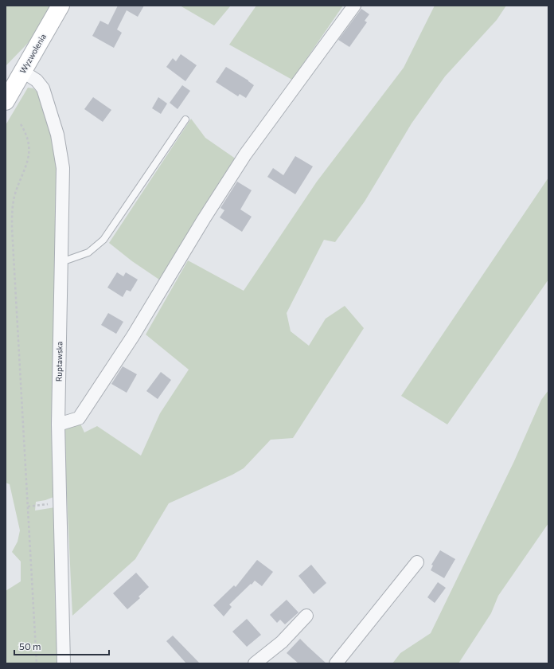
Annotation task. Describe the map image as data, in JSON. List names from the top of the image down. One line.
{"streets":{"street":["Wyzwolenia","Ruptawska"]},"crossings":[["Wyzwolenia","Ruptawska"]],"scale_bar":"50 m"}
